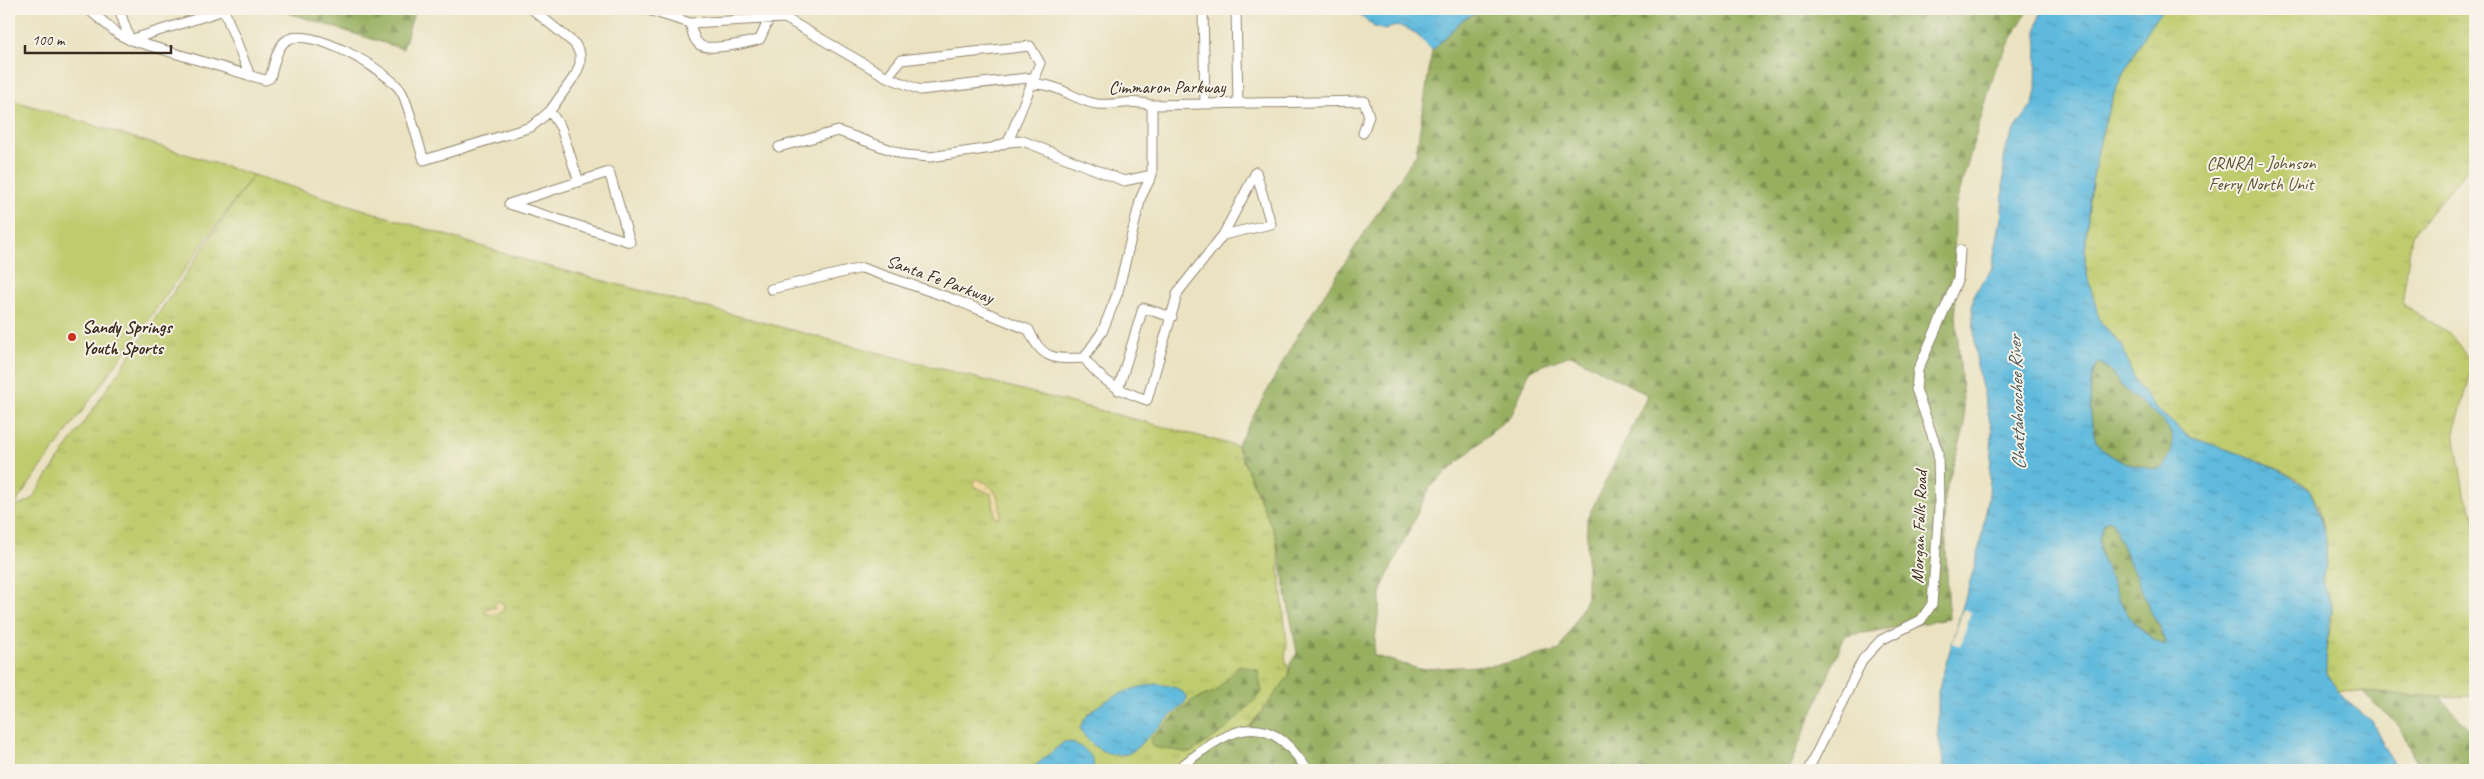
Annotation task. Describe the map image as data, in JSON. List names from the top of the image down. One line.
{"streets":{"street":["Cimmaron Parkway","Santa Fe Parkway","Morgan Falls Road"]},"water":["Chattahoochee River"],"parks":["CRNRA - Johnson Ferry North Unit"],"places":["Sandy Springs Youth Sports"],"scale_bar":"100 m"}
